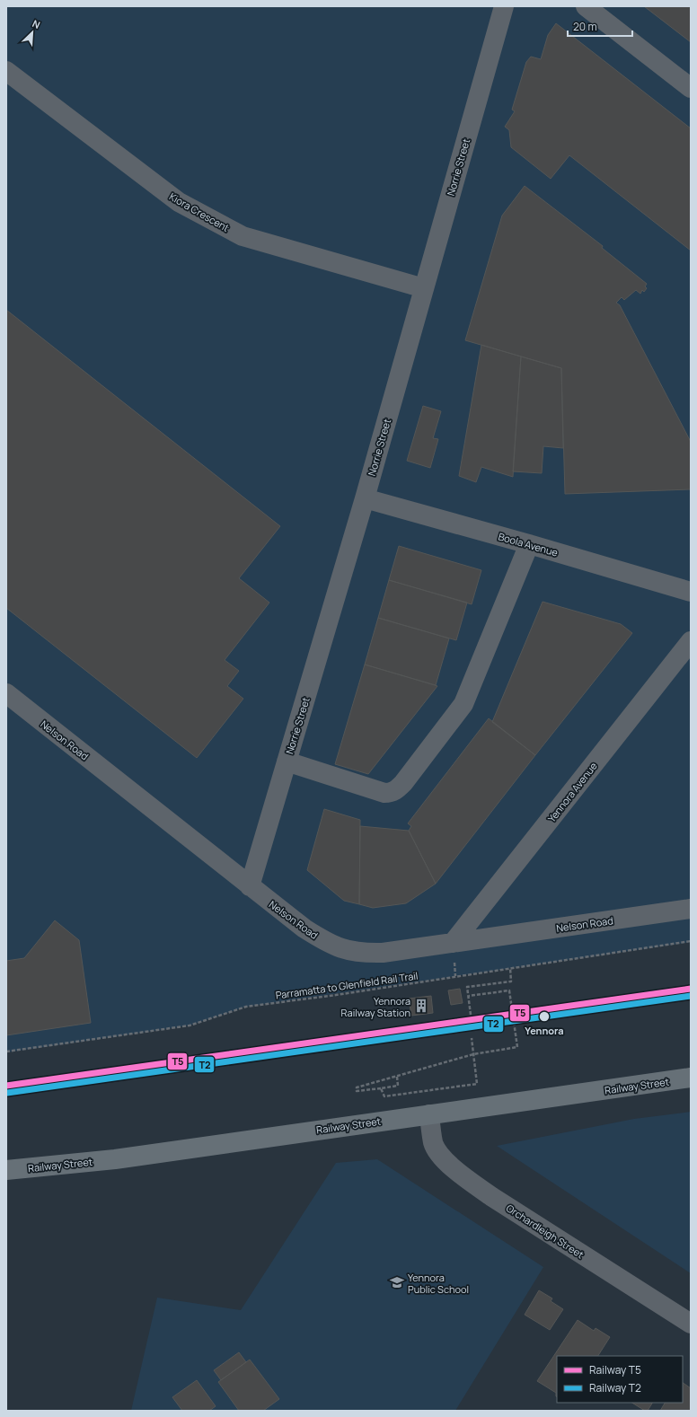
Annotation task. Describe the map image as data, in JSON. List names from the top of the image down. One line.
{"streets":{"main road":["Railway Street"],"street":["Norrie Street","Kiora Crescent","Boola Avenue","Nelson Road","Yennora Avenue","Orchardleigh Street"],"path":["Parramatta to Glenfield Rail Trail"]},"crossings":[["Norrie Street","Kiora Crescent"],["Norrie Street","Boola Avenue"],["Norrie Street","Nelson Road"],["Nelson Road","Yennora Avenue"],["Railway Street","Orchardleigh Street"]],"places":{"building":["Yennora Railway Station"],"other":["Yennora"],"school or university":["Yennora Public School"]},"lines":["rail line T5","rail line T2"],"legend":["Railway T5","Railway T2"],"scale_bar":"20 m","north":"top right"}
